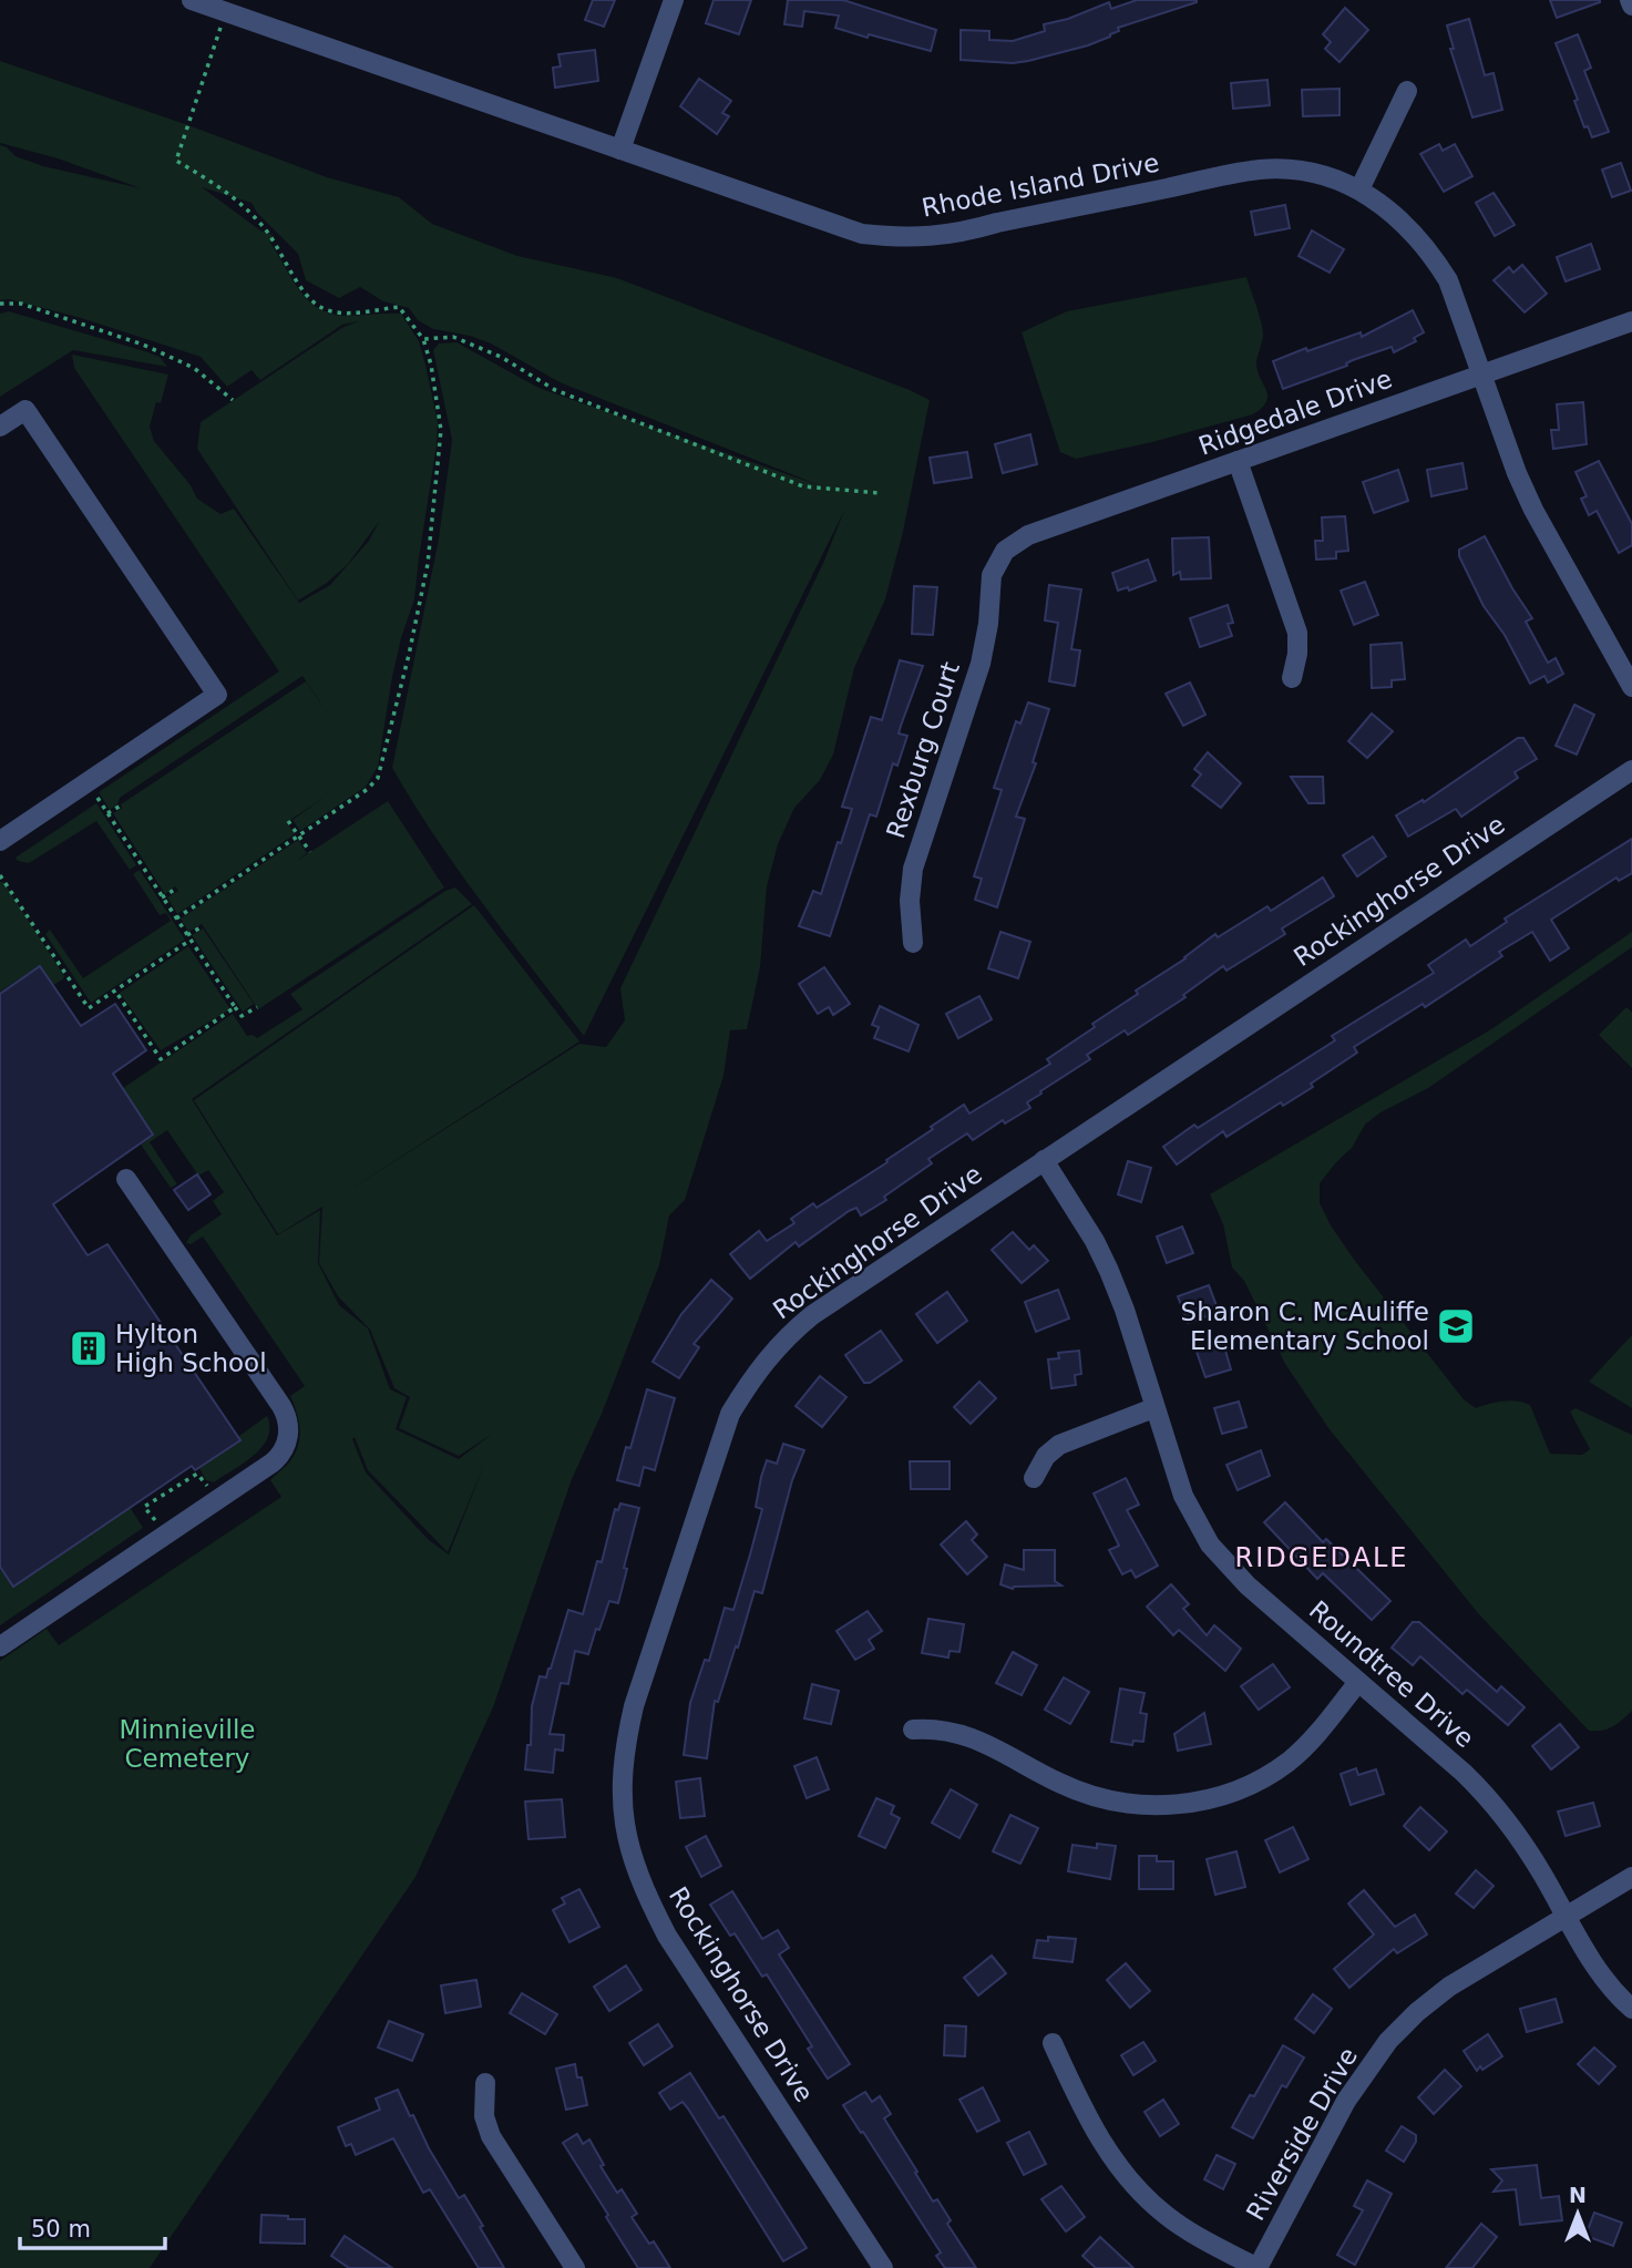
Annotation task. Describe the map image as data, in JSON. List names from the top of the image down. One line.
{"streets":{"street":["Rhode Island Drive","Ridgedale Drive","Rexburg Court","Rockinghorse Drive","Roundtree Drive","Riverside Drive"]},"crossings":[["Rhode Island Drive","Ridgedale Drive"],["Ridgedale Drive","Rexburg Court"],["Rockinghorse Drive","Roundtree Drive"],["Roundtree Drive","Riverside Drive"]],"districts":["RIDGEDALE"],"parks":["Minnieville Cemetery"],"places":{"school or university":["Sharon C. McAuliffe Elementary School"],"building":["Hylton High School"]},"scale_bar":"50 m","north":"top"}
